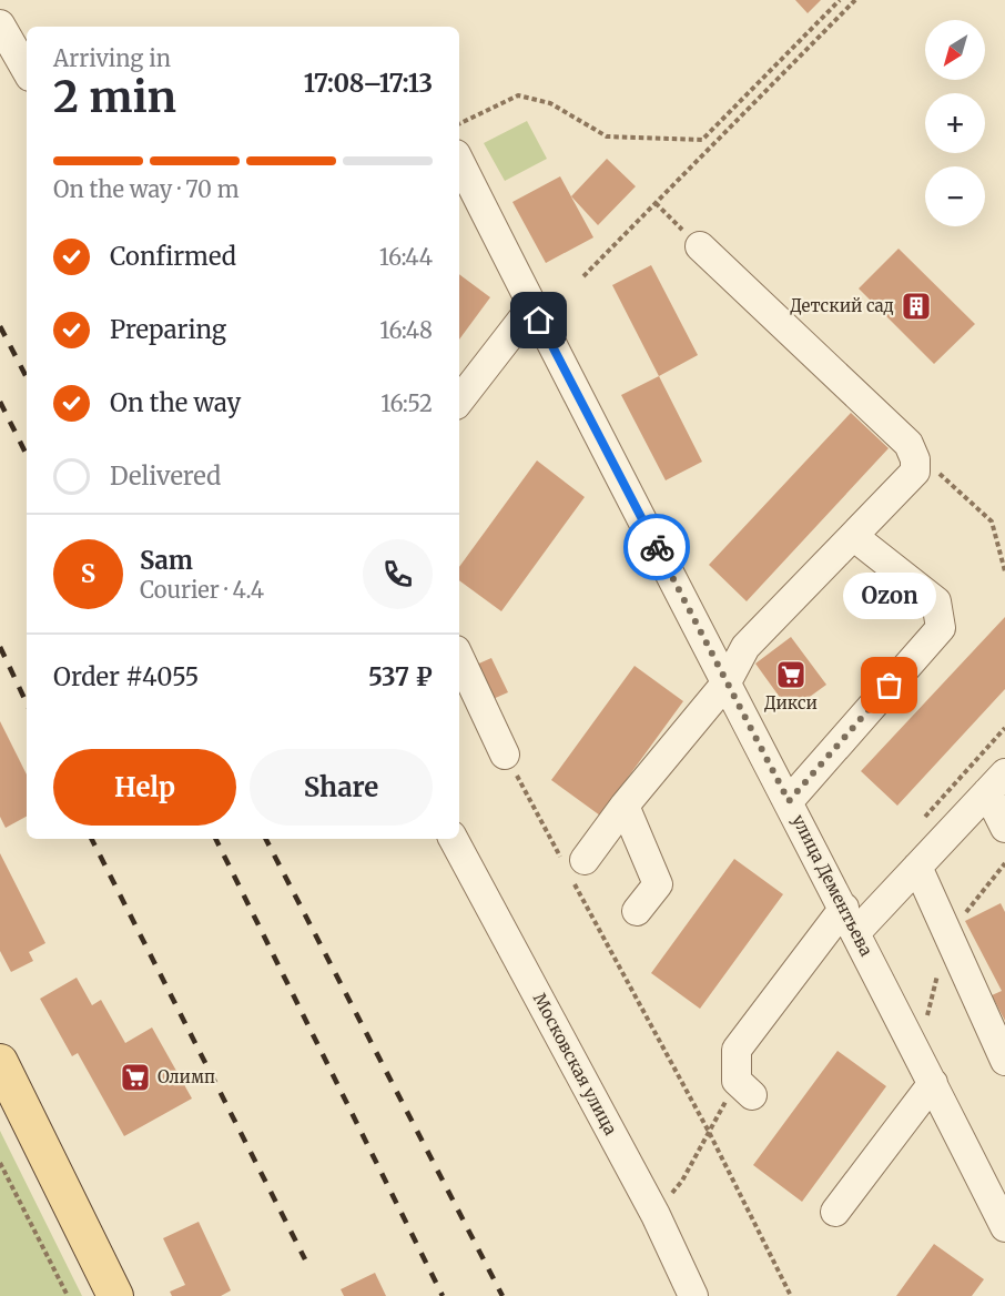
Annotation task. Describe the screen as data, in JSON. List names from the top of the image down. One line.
{"streets":{"street":["улица Дементьева","Московская улица"]},"places":{"building":["Детский сад"],"supermarket":["Дикси","Олимп"],"other":["Ozon"]},"north":"bottom left","page":{"map_buttons":["+","−"],"heading":["2 min","Arriving in","17:08–17:13"],"panel":["Sam","Courier · 4.4","Order #4055","537 ₽"],"bar":"On the way · 70 m","list":[["Confirmed","16:44"],["Preparing","16:48"],["On the way","16:52"],"Delivered"],"round":"S","bubble":"Ozon","buttons":["Help","Share"]}}
